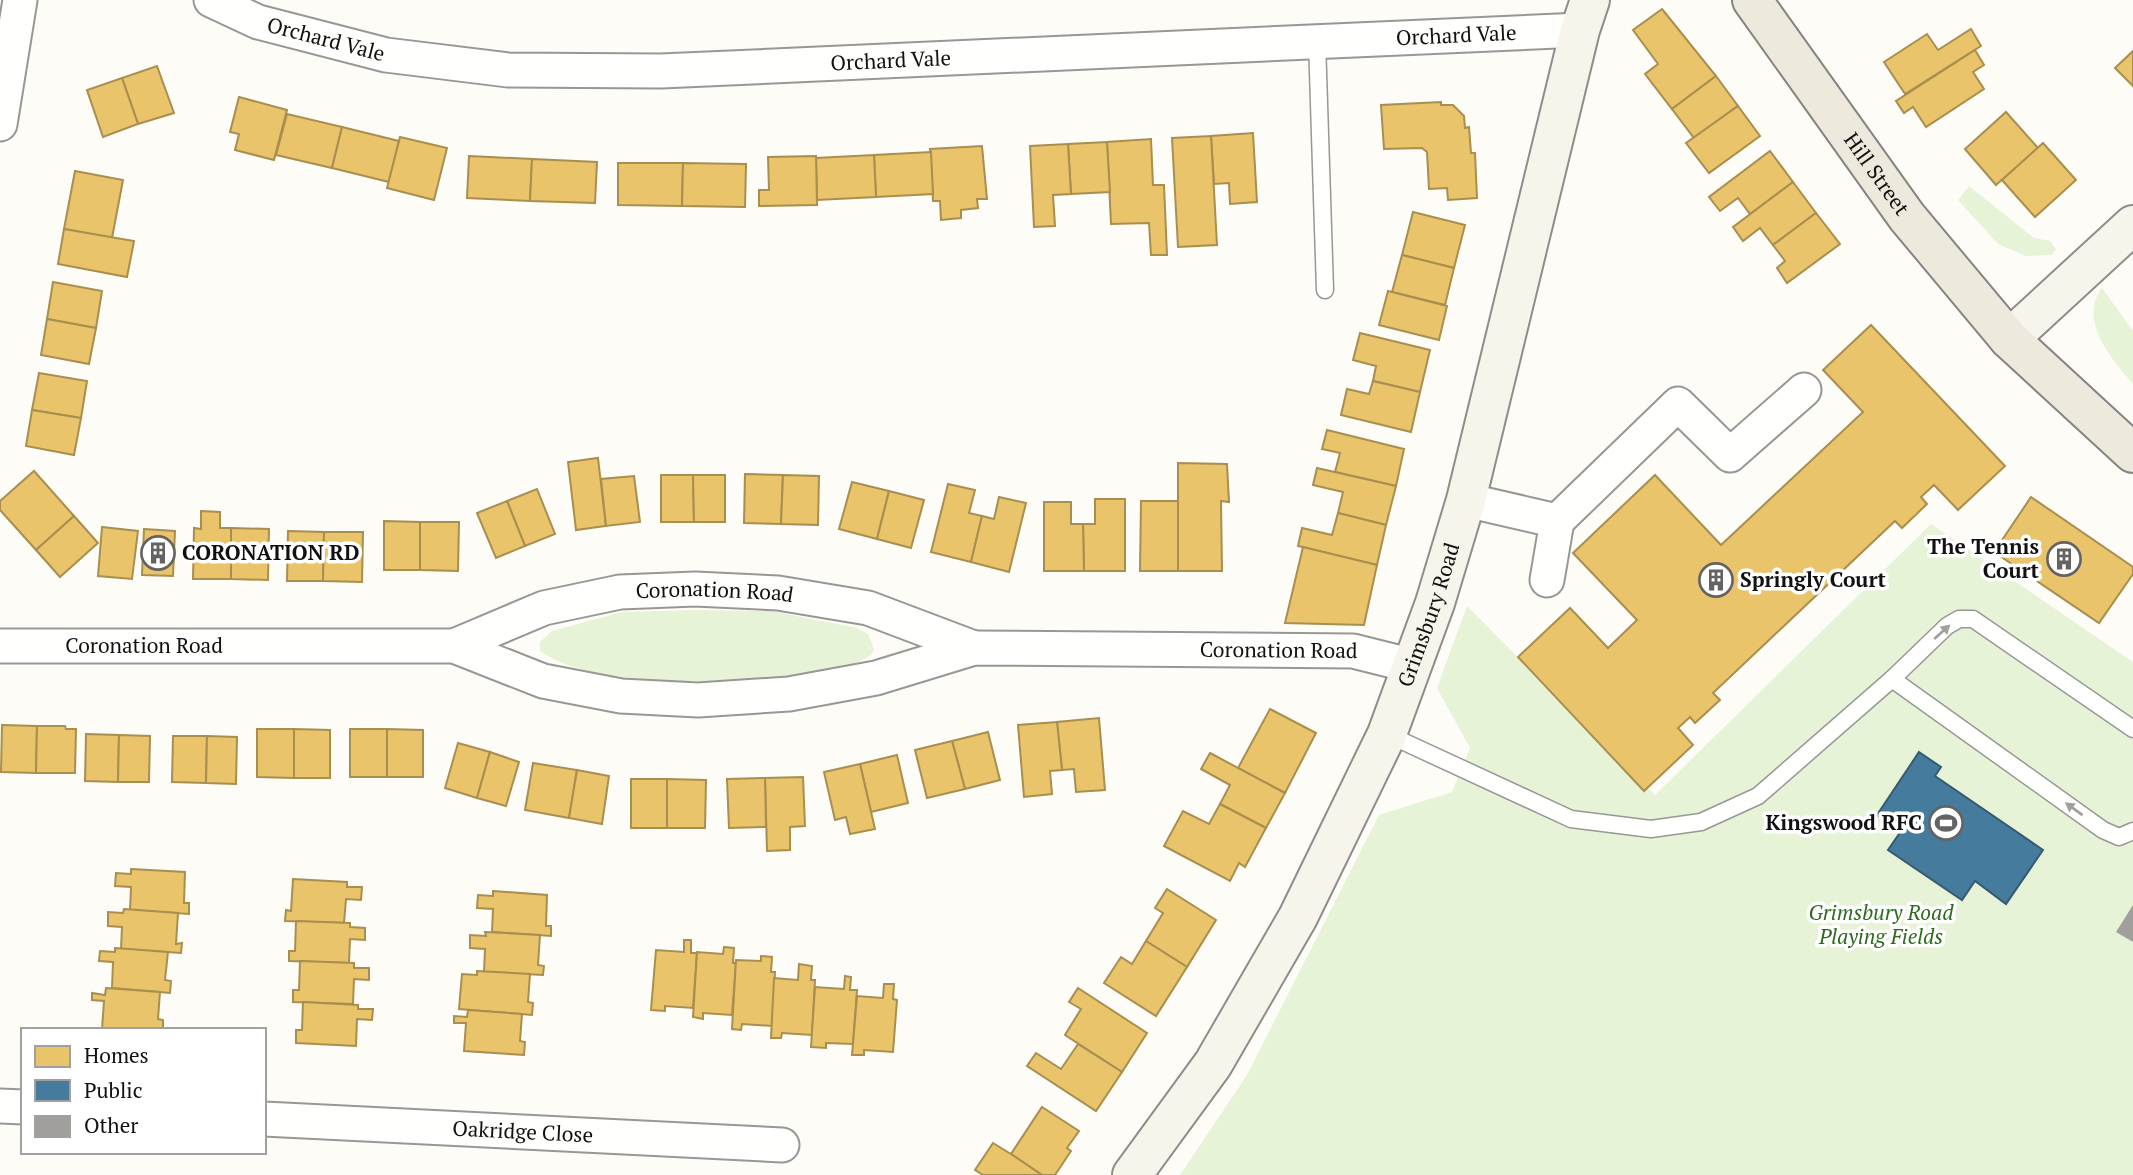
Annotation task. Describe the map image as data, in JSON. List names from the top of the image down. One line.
{"streets":{"main road":["Hill Street"],"street":["Orchard Vale","Coronation Road","Grimsbury Road","Oakridge Close"]},"crossings":[["Orchard Vale","Grimsbury Road"],["Coronation Road","Grimsbury Road"]],"parks":["Grimsbury Road Playing Fields"],"places":{"building":["CORONATION RD","The Tennis Court","Springly Court"],"sports":["Kingswood RFC"]},"legend":["Homes","Public","Other"]}
